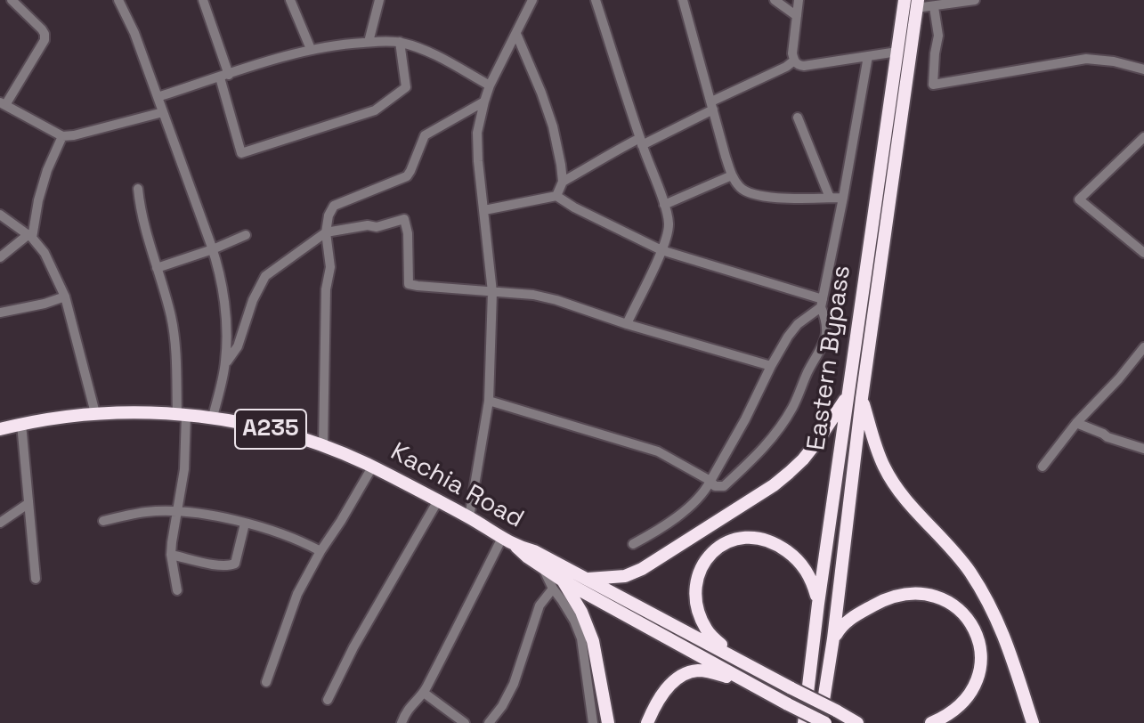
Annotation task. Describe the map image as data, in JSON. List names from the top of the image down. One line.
{"streets":{"highway":["Eastern Bypass","A235","Kachia Road"]},"crossings":[["A235","Kachia Road"]]}
